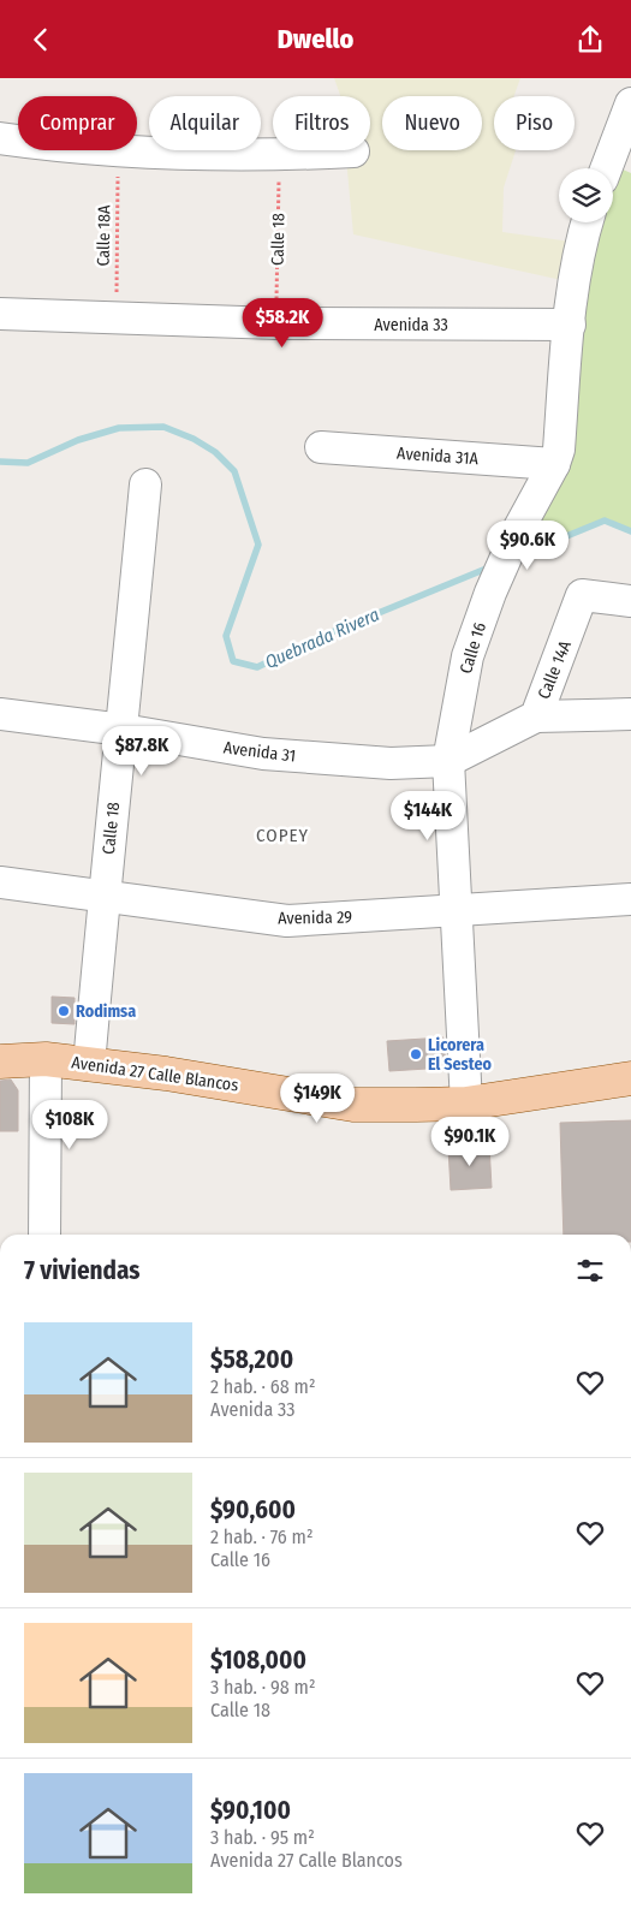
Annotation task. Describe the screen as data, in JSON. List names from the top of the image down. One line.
{"streets":{"main road":["Avenida 27 Calle Blancos"],"street":["Calle 18","Avenida 33","Avenida 31A","Calle 16","Calle 14A","Avenida 31","Avenida 29"],"path":["Calle 18A"]},"crossings":[["Calle 18A","Avenida 33"],["Calle 18","Avenida 33"],["Calle 18","Avenida 31"],["Calle 18","Avenida 29"],["Calle 18","Avenida 27 Calle Blancos"],["Avenida 33","Calle 16"],["Avenida 31A","Calle 16"],["Calle 16","Calle 14A"],["Calle 16","Avenida 31"],["Calle 16","Avenida 29"],["Calle 16","Avenida 27 Calle Blancos"],["Calle 14A","Avenida 31"]],"districts":["COPEY"],"water":["Quebrada Rivera"],"places":["Rodimsa","Licorera El Sesteo"],"page":{"header":"Dwello","chip":["Comprar","Alquilar","Filtros","Nuevo","Piso"],"price":["$58.2K","$90.6K","$87.8K","$144K","$149K","$108K","$90.1K"],"heading":"7 viviendas","list":[{"name":"$58,200","note":"2 hab. · 68 m² · Avenida 33"},{"name":"$90,600","note":"2 hab. · 76 m² · Calle 16"},{"name":"$108,000","note":"3 hab. · 98 m² · Calle 18"},{"name":"$90,100","note":"3 hab. · 95 m² · Avenida 27 Calle Blancos"}]}}
